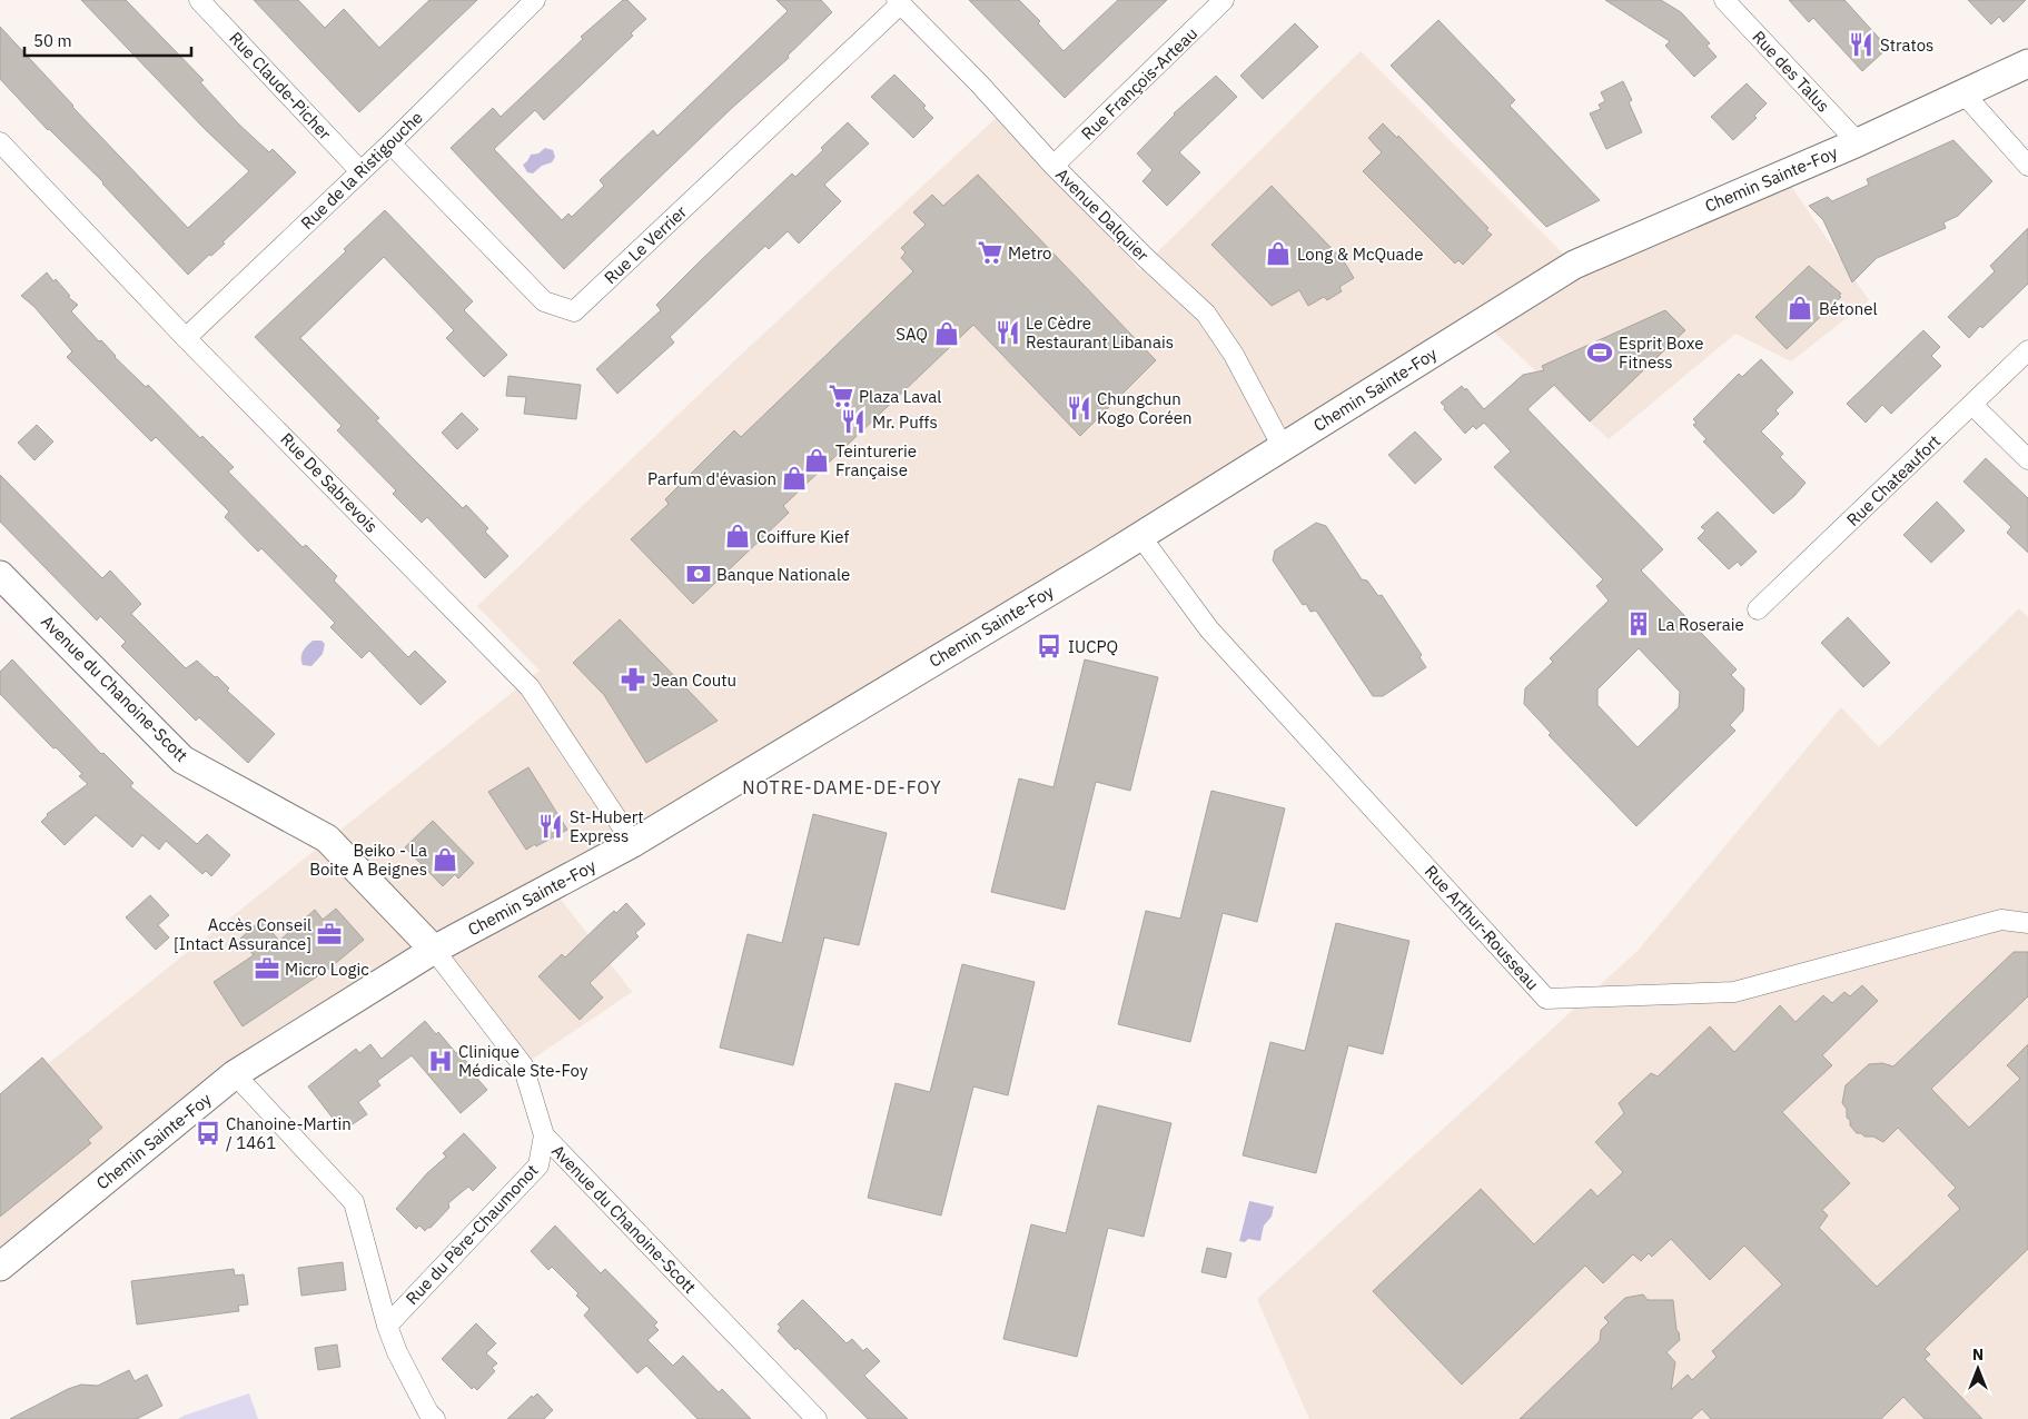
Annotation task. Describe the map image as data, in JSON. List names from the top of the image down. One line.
{"streets":{"main road":["Chemin Sainte-Foy","Avenue du Chanoine-Scott"],"street":["Rue des Talus","Rue François-Arteau","Rue Claude-Picher","Rue de la Ristigouche","Avenue Dalquier","Rue Le Verrier","Rue Chateaufort","Rue De Sabrevois","Rue Arthur-Rousseau","Rue du Père-Chaumonot"]},"crossings":[["Rue des Talus","Chemin Sainte-Foy"],["Rue François-Arteau","Avenue Dalquier"],["Rue Claude-Picher","Rue de la Ristigouche"],["Rue de la Ristigouche","Rue Le Verrier"],["Rue de la Ristigouche","Rue De Sabrevois"],["Chemin Sainte-Foy","Avenue Dalquier"],["Chemin Sainte-Foy","Rue De Sabrevois"],["Chemin Sainte-Foy","Avenue du Chanoine-Scott"],["Chemin Sainte-Foy","Rue Arthur-Rousseau"],["Avenue Dalquier","Rue Le Verrier"],["Avenue du Chanoine-Scott","Rue du Père-Chaumonot"]],"districts":["NOTRE-DAME-DE-FOY"],"places":{"restaurant":["Stratos","Le Cèdre Restaurant Libanais","Chungchun Kogo Coréen","Mr. Puffs","St-Hubert Express"],"supermarket":["Metro","Plaza Laval"],"shop":["Long & McQuade","Bétonel","SAQ","Teinturerie Française","Parfum d'évasion","Coiffure Kief","Beiko - La Boite A Beignes"],"sports":["Esprit Boxe Fitness"],"bank":["Banque Nationale"],"building":["La Roseraie"],"bus stop":["IUCPQ","Chanoine-Martin / 1461"],"pharmacy":["Jean Coutu"],"office":["Accès Conseil [Intact Assurance]","Micro Logic"],"hospital":["Clinique Médicale Ste-Foy"]},"scale_bar":"50 m","north":"top"}
